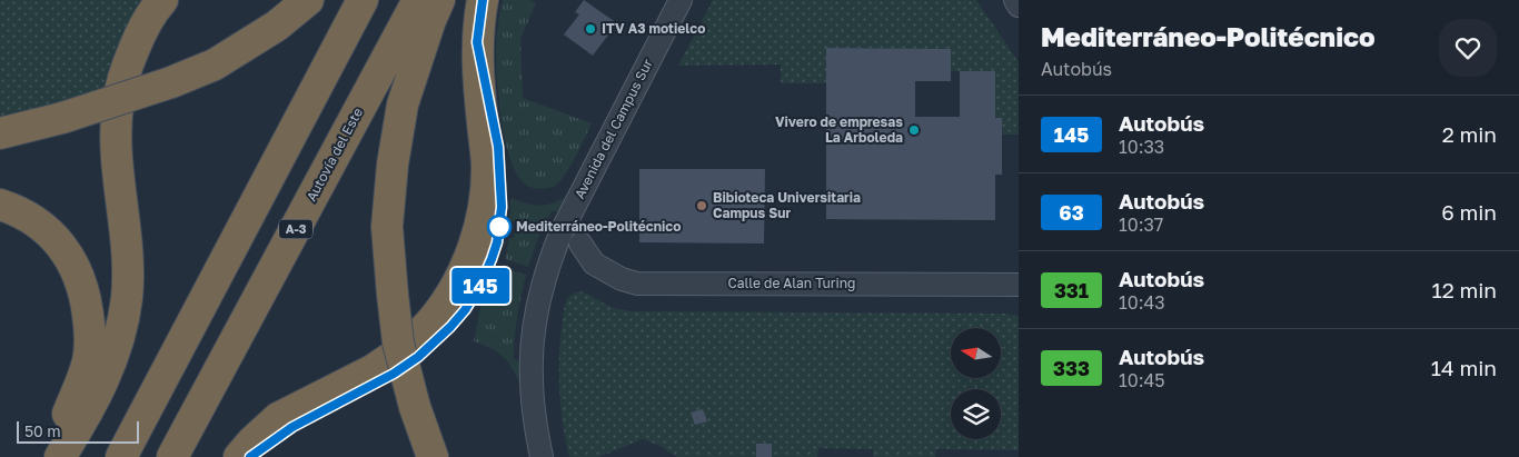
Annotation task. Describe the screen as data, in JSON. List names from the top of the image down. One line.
{"streets":{"highway":["Autovía del Este","A-3"],"street":["Avenida del Campus Sur","Calle de Alan Turing"]},"places":["ITV A3 motielco","Vivero de empresas La Arboleda","Bibioteca Universitaria Campus Sur","Mediterráneo-Politécnico"],"lines":["bus line 145"],"scale_bar":"50 m","north":"left","page":{"on_map":"145","heading":["Mediterráneo-Politécnico","Autobús"],"list":[{"mark":"145","name":"Autobús","note":"10:33","value":"2 min"},{"mark":"63","name":"Autobús","note":"10:37","value":"6 min"},{"mark":"331","name":"Autobús","note":"10:43","value":"12 min"},{"mark":"333","name":"Autobús","note":"10:45","value":"14 min"}],"scale":"50 m"}}
